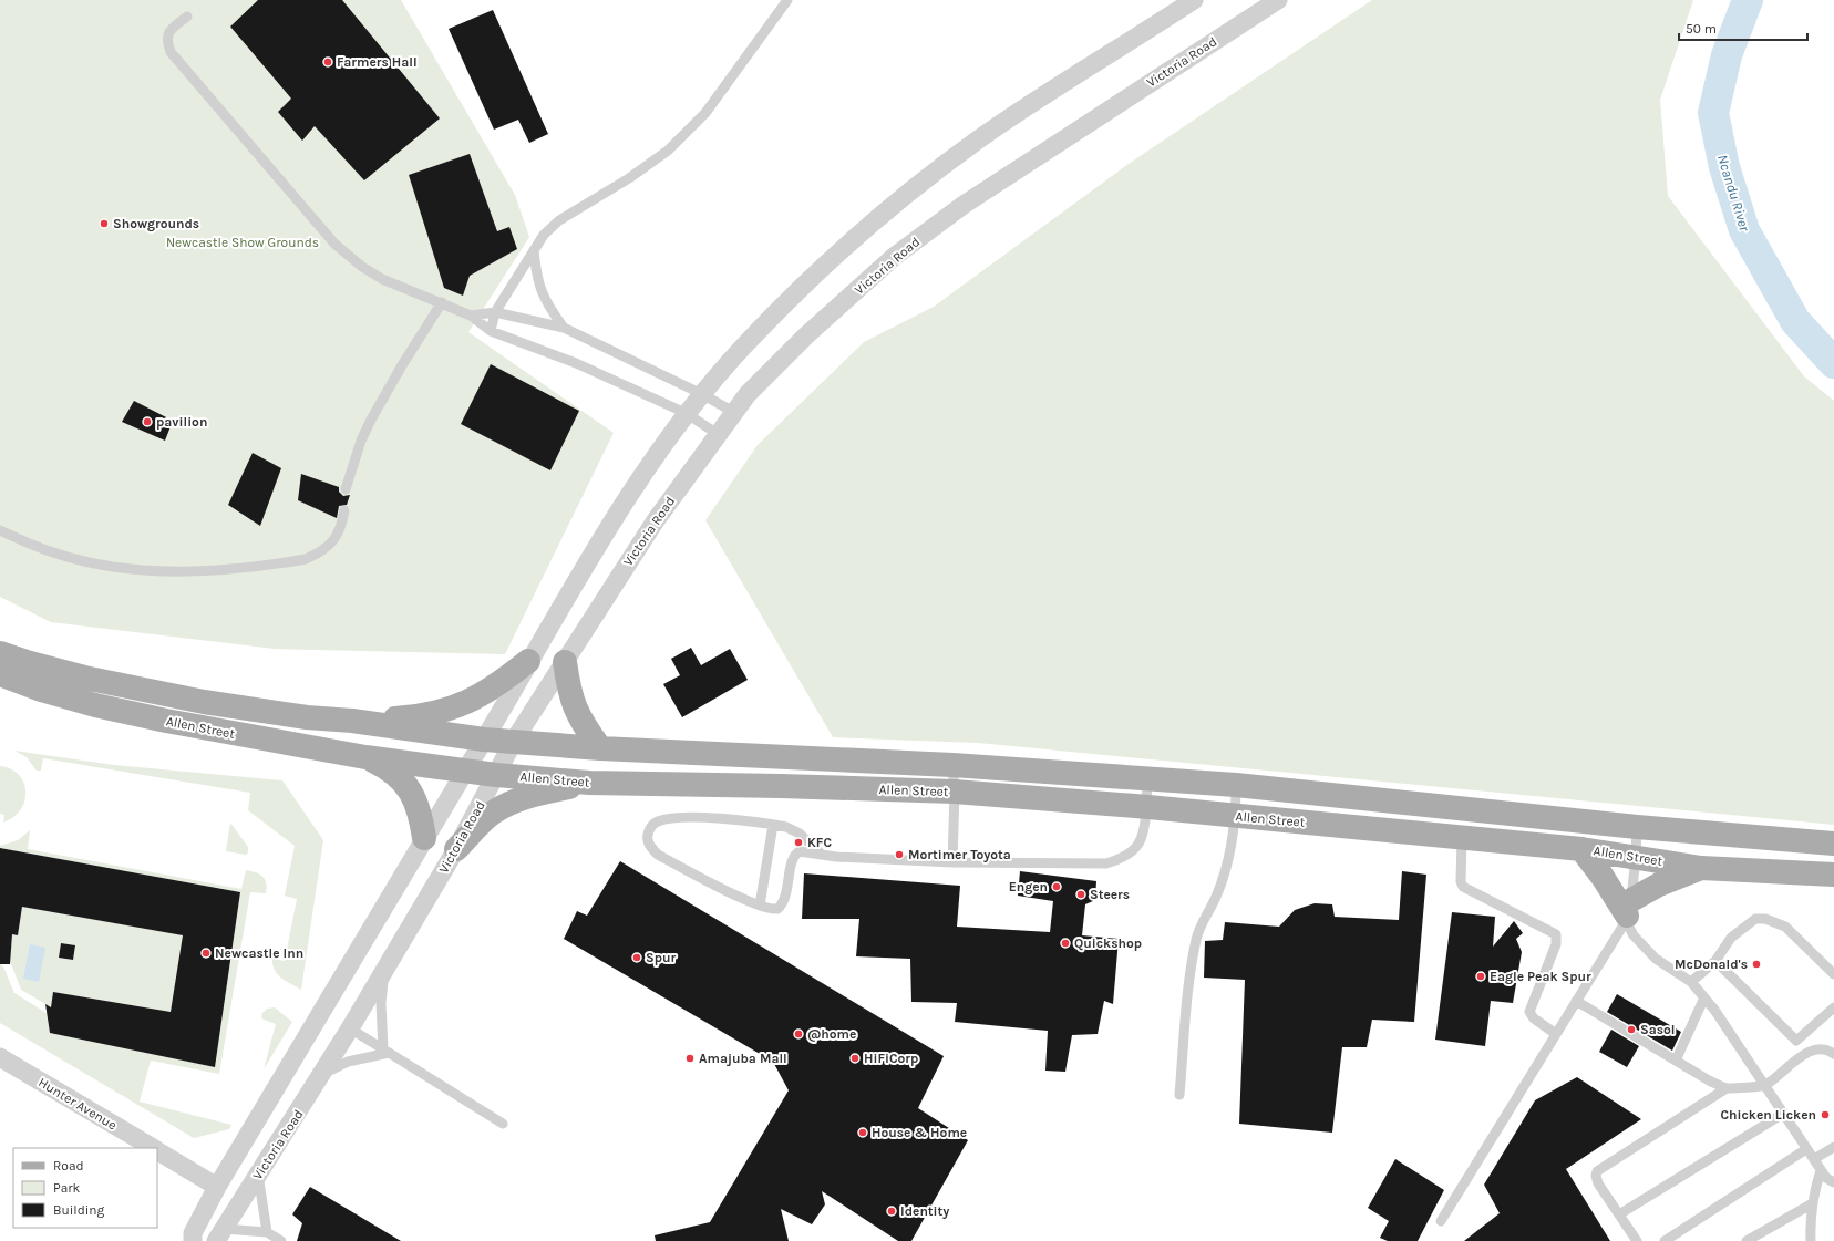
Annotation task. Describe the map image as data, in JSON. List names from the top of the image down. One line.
{"streets":{"main road":["Allen Street"],"street":["Victoria Road","Hunter Avenue"]},"crossings":[["Victoria Road","Allen Street"]],"water":["Ncandu River"],"parks":["Newcastle Show Grounds"],"places":["Farmers Hall","Showgrounds","pavilion","KFC","Mortimer Toyota","Engen","Steers","Quickshop","Newcastle Inn","Spur","McDonald's","Eagle Peak Spur","Sasol","@home","Amajuba Mall","HiFiCorp","Chicken Licken","House & Home","Identity"],"legend":["Road","Park","Building"],"scale_bar":"50 m"}
